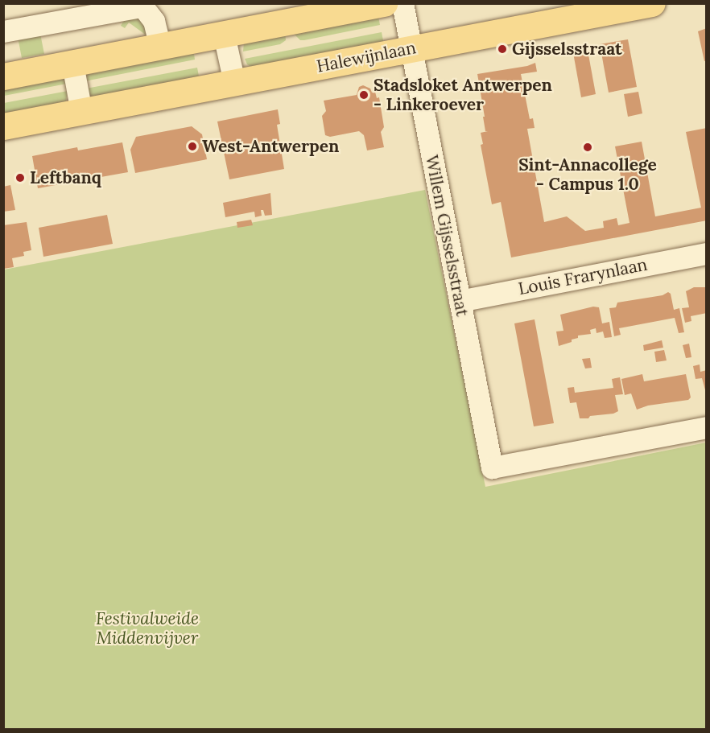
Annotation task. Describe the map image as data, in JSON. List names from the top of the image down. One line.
{"streets":{"main road":["Halewijnlaan"],"street":["Willem Gijsselsstraat","Louis Frarynlaan"]},"crossings":[["Halewijnlaan","Willem Gijsselsstraat"],["Willem Gijsselsstraat","Louis Frarynlaan"]],"parks":["Festivalweide Middenvijver"],"places":["Gijsselsstraat","Stadsloket Antwerpen - Linkeroever","West-Antwerpen","Sint-Annacollege - Campus 1.0","Leftbanq"]}
